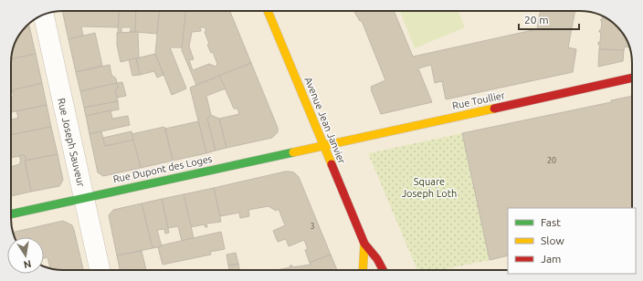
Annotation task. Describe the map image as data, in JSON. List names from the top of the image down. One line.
{"streets":{"street":["Rue Toullier","Avenue Jean Janvier","Rue Joseph Sauveur","Rue Dupont des Loges"]},"crossings":[["Rue Toullier","Avenue Jean Janvier"],["Rue Toullier","Rue Dupont des Loges"],["Avenue Jean Janvier","Rue Dupont des Loges"],["Rue Joseph Sauveur","Rue Dupont des Loges"]],"parks":["Square Joseph Loth"],"house_numbers":["20","3"],"legend":["Fast","Slow","Jam"],"scale_bar":"20 m","north":"bottom"}
